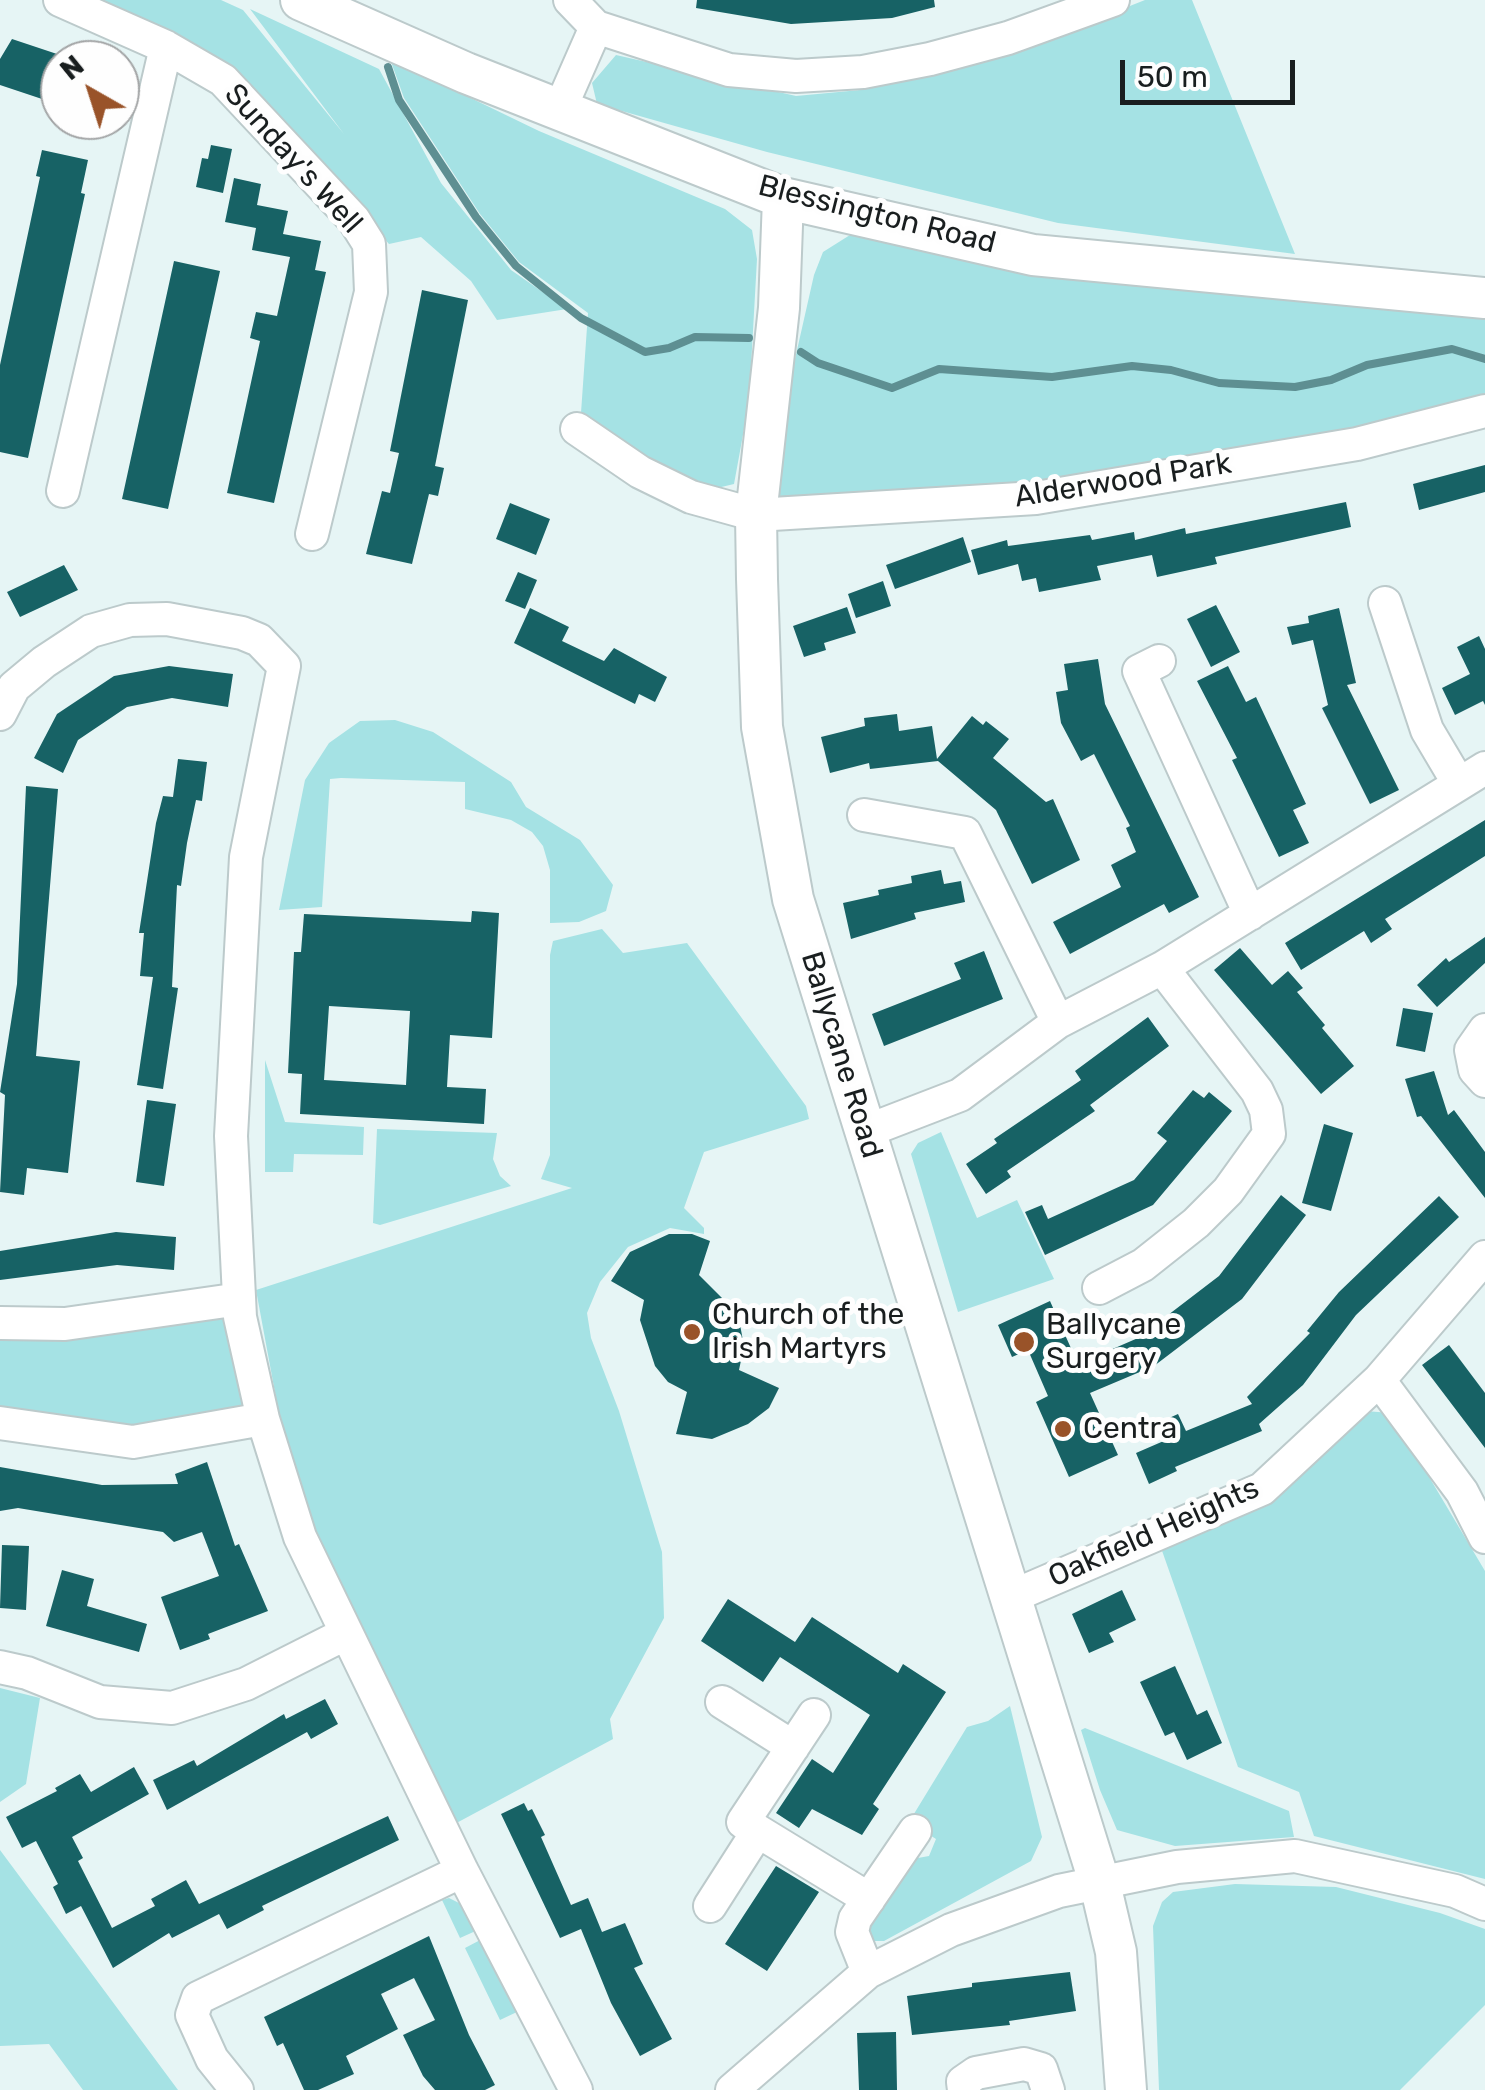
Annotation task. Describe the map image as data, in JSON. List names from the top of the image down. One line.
{"streets":{"main road":["Blessington Road","Ballycane Road"],"street":["Sunday's Well","Alderwood Park","Oakfield Heights"]},"crossings":[["Blessington Road","Ballycane Road"],["Alderwood Park","Ballycane Road"],["Ballycane Road","Oakfield Heights"]],"places":["Church of the Irish Martyrs","Ballycane Surgery","Centra"],"scale_bar":"50 m","north":"top left"}
